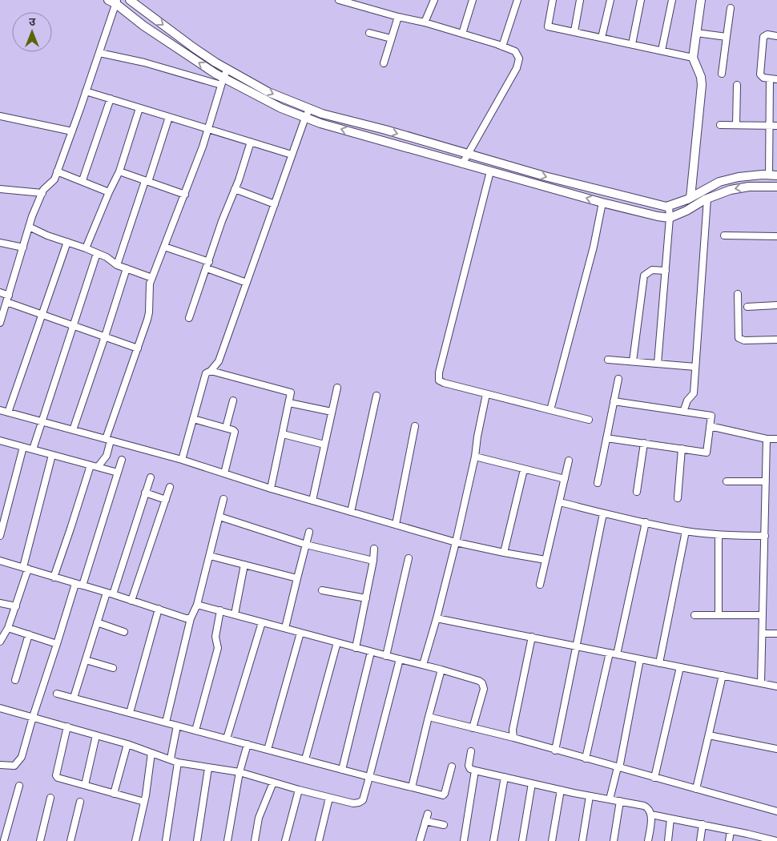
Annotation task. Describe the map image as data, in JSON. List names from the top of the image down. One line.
{"north":"top"}
